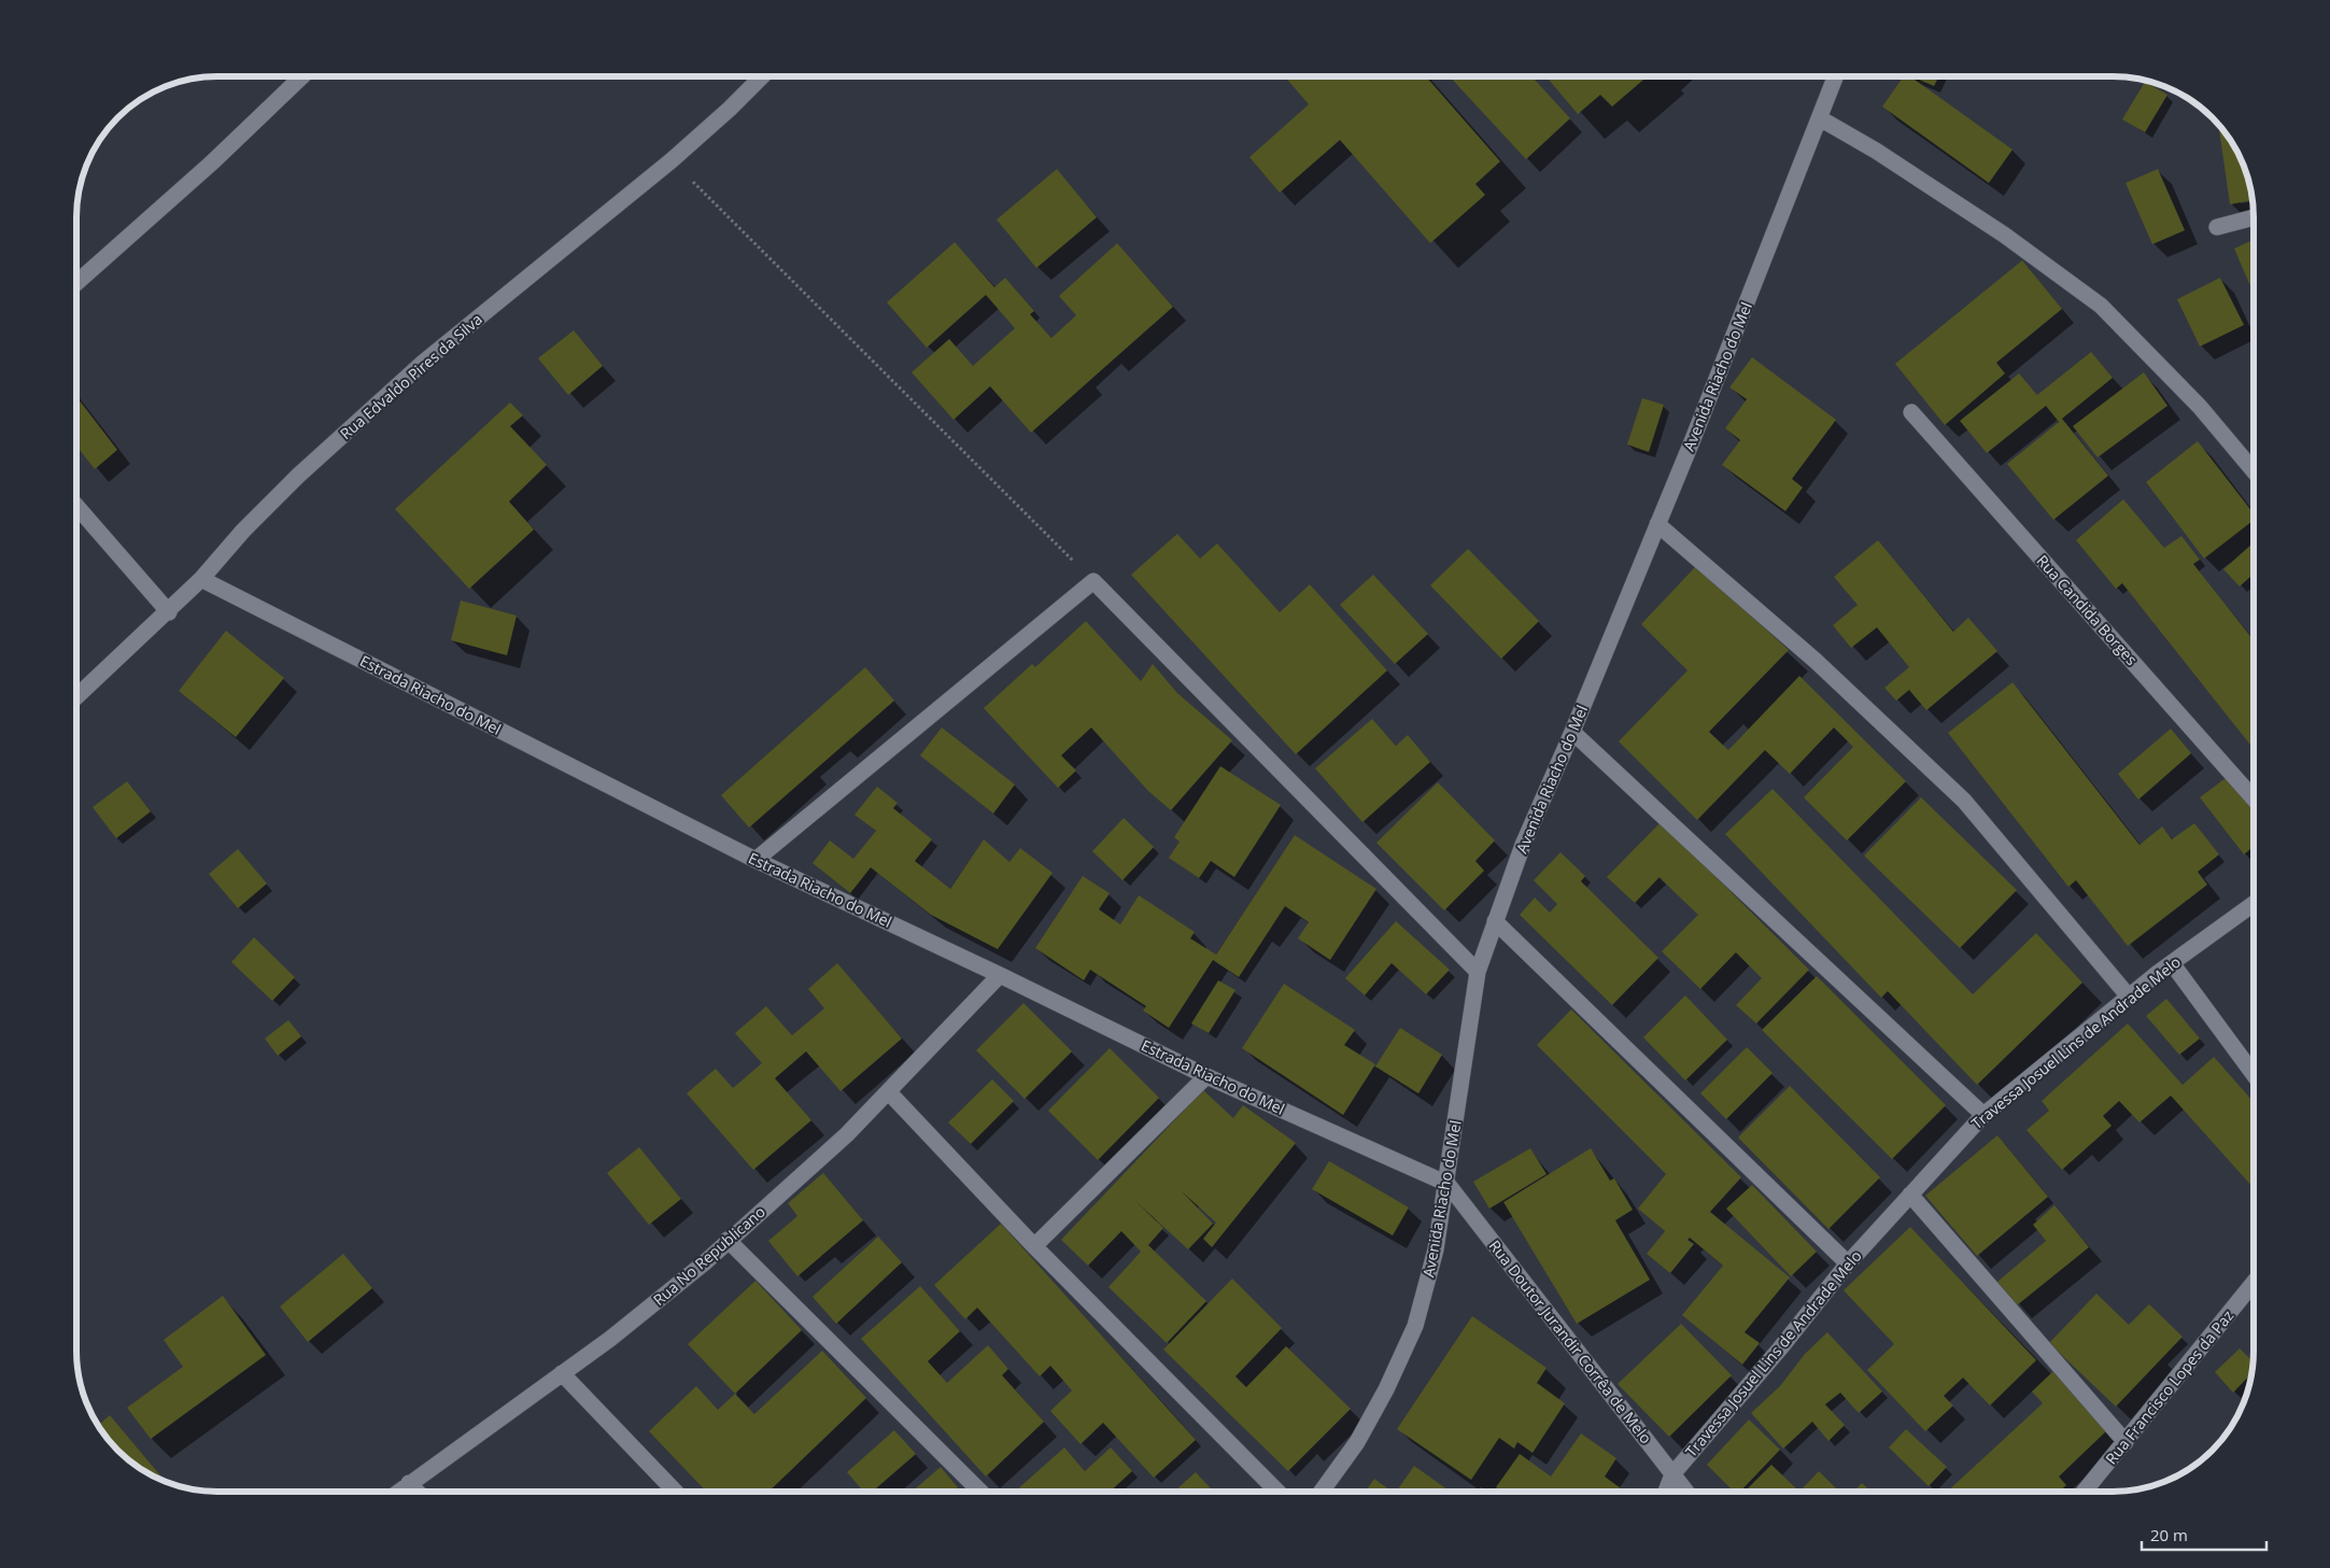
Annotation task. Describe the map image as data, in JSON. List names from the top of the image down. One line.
{"streets":{"street":["Rua Edvaldo Pires da Silva","Avenida Riacho do Mel","Rua Candida Borges","Estrada Riacho do Mel","Travessa Josuel Lins de Andrade Melo","Rua No Republicano","Rua Doutor Jurandir Corrêa de Melo","Rua Francisco Lopes da Paz"]},"crossings":[["Rua Edvaldo Pires da Silva","Estrada Riacho do Mel"],["Avenida Riacho do Mel","Estrada Riacho do Mel"],["Avenida Riacho do Mel","Rua Doutor Jurandir Corrêa de Melo"],["Estrada Riacho do Mel","Rua No Republicano"],["Estrada Riacho do Mel","Rua Doutor Jurandir Corrêa de Melo"],["Travessa Josuel Lins de Andrade Melo","Rua Doutor Jurandir Corrêa de Melo"]],"scale_bar":"20 m"}
